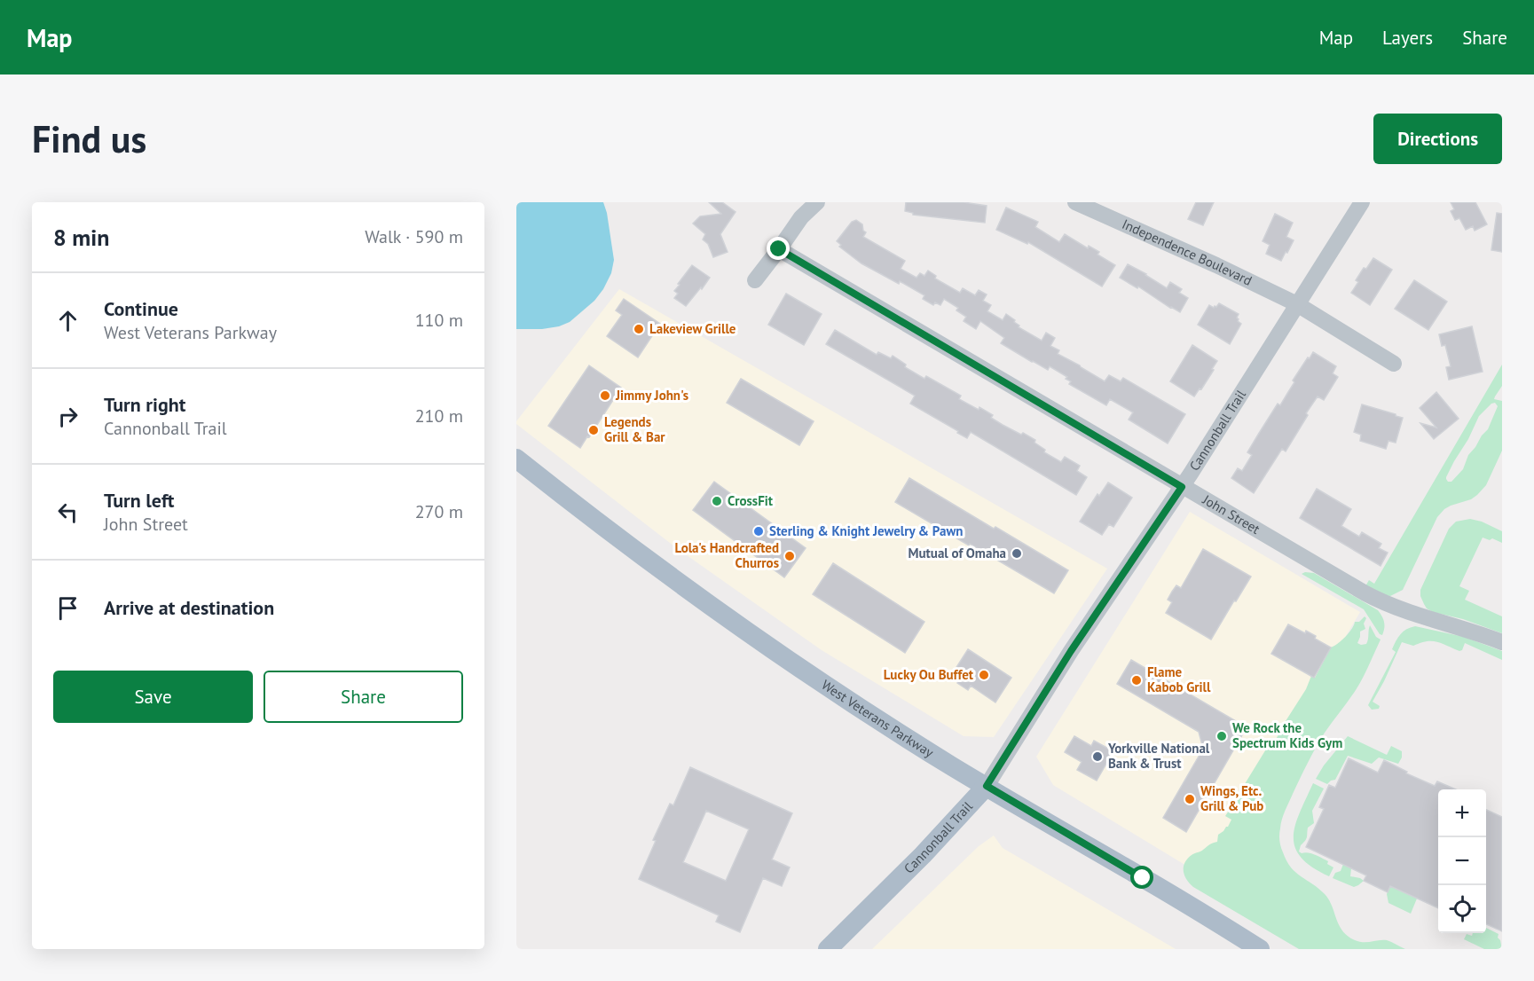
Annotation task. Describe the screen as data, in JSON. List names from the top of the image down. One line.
{"streets":{"main road":["Cannonball Trail","West Veterans Parkway"],"street":["Independence Boulevard","John Street"]},"crossings":[["Independence Boulevard","Cannonball Trail"],["Cannonball Trail","John Street"],["Cannonball Trail","West Veterans Parkway"]],"places":["Lakeview Grille","Jimmy John's","Legends Grill & Bar","CrossFit","Sterling & Knight Jewelry & Pawn","Mutual of Omaha","Lola's Handcrafted Churros","Lucky Ou Buffet","Flame Kabob Grill","We Rock the Spectrum Kids Gym","Yorkville National Bank & Trust","Wings, Etc. Grill & Pub"],"page":{"header":"Map","nav":["Map","Layers","Share"],"buttons":["Directions",["Save","Share"]],"title":"Find us","heading":["8 min","Walk · 590 m"],"list":[["Continue","West Veterans Parkway","110 m"],["Turn right","Cannonball Trail","210 m"],["Turn left","John Street","270 m"],"Arrive at destination"],"map_buttons":["+","−"]}}
